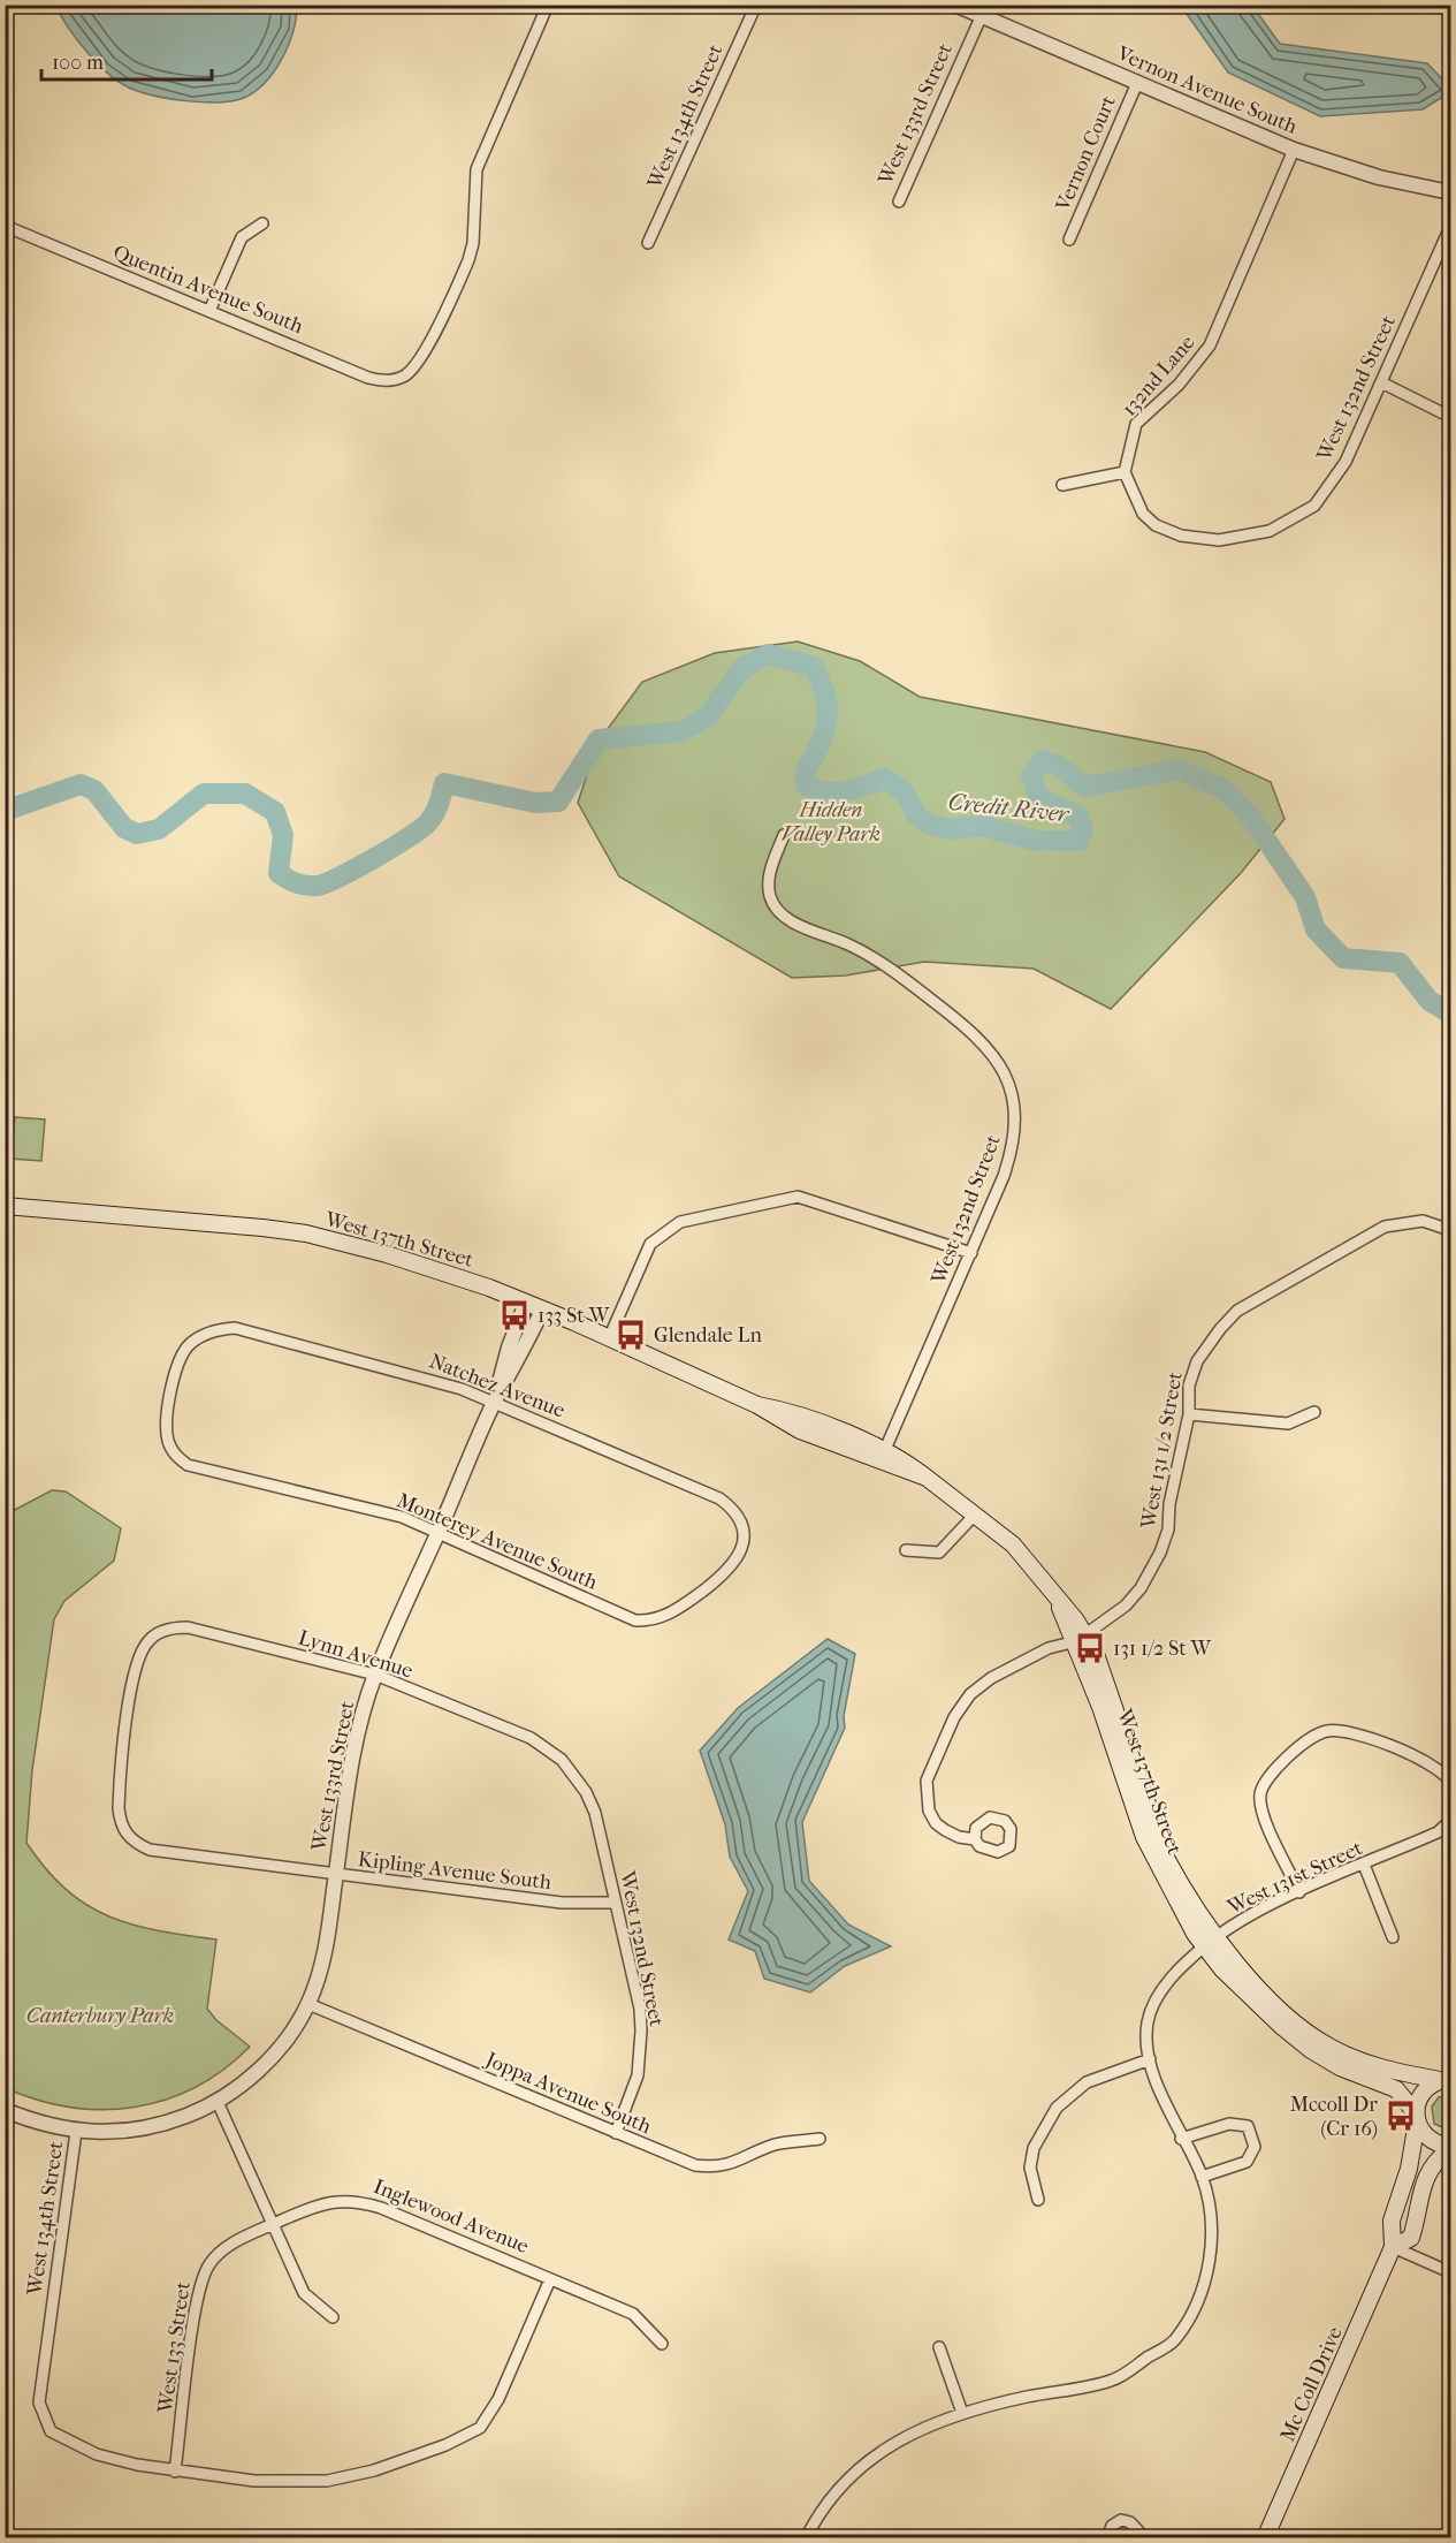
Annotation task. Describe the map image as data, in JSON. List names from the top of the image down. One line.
{"streets":{"main road":["West 137th Street","Mc Coll Drive"],"street":["Vernon Avenue South","West 133rd Street","West 134th Street","Vernon Court","Quentin Avenue South","132nd Lane","West 132nd Street","Natchez Avenue","West 131 1/2 Street","Monterey Avenue South","Lynn Avenue","Kipling Avenue South","West 131st Street","Joppa Avenue South","Inglewood Avenue","West 133 Street"]},"crossings":[["Vernon Avenue South","West 133rd Street"],["Vernon Avenue South","Vernon Court"],["Vernon Avenue South","132nd Lane"],["West 133rd Street","West 137th Street"],["West 133rd Street","Natchez Avenue"],["West 133rd Street","Monterey Avenue South"],["West 133rd Street","Lynn Avenue"],["West 133rd Street","Kipling Avenue South"],["West 133rd Street","Joppa Avenue South"],["West 134th Street","West 133 Street"],["132nd Lane","West 132nd Street"],["West 132nd Street","West 137th Street"],["West 132nd Street","Lynn Avenue"],["West 132nd Street","Kipling Avenue South"],["West 132nd Street","Joppa Avenue South"],["West 137th Street","West 131 1/2 Street"],["West 137th Street","West 131st Street"],["Natchez Avenue","Monterey Avenue South"],["Lynn Avenue","Kipling Avenue South"],["Inglewood Avenue","West 133 Street"]],"water":["Credit River"],"parks":["Hidden Valley Park","Canterbury Park"],"places":{"bus stop":["133 St W","Glendale Ln","131 1/2 St W","Mccoll Dr (Cr 16)"]},"scale_bar":"100 m"}
